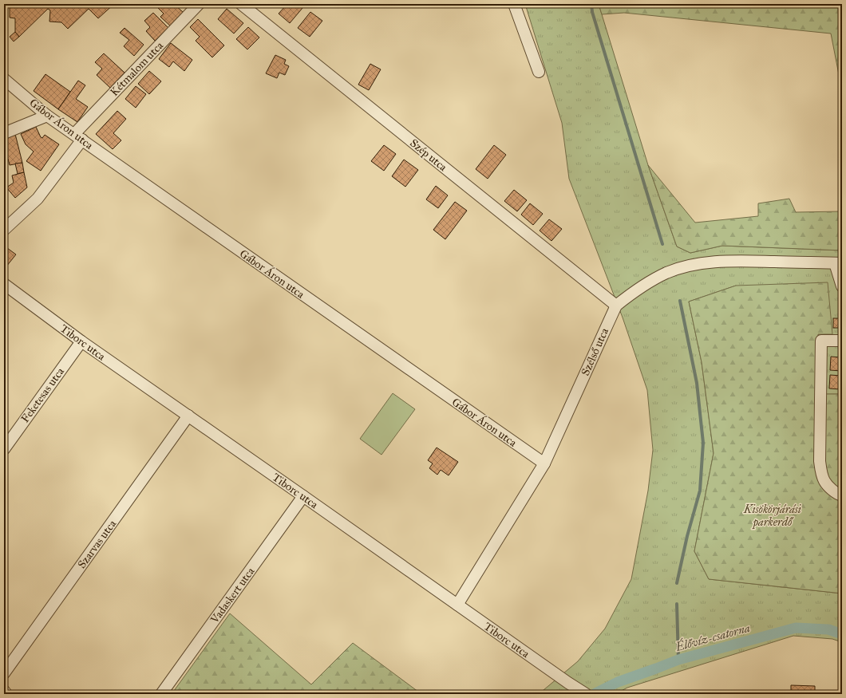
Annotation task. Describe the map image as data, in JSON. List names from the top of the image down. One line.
{"streets":{"street":["Kétmalom utca","Gábor Áron utca","Szép utca","Tiborc utca","Szélső utca","Feketesas utca","Szarvas utca","Vadaskert utca"]},"crossings":[["Kétmalom utca","Gábor Áron utca"],["Gábor Áron utca","Szélső utca"],["Szép utca","Szélső utca"],["Tiborc utca","Szélső utca"],["Tiborc utca","Feketesas utca"],["Tiborc utca","Szarvas utca"],["Tiborc utca","Vadaskert utca"]],"water":["Élővíz-csatorna"],"parks":["Kisökörjárási parkerdő"]}
